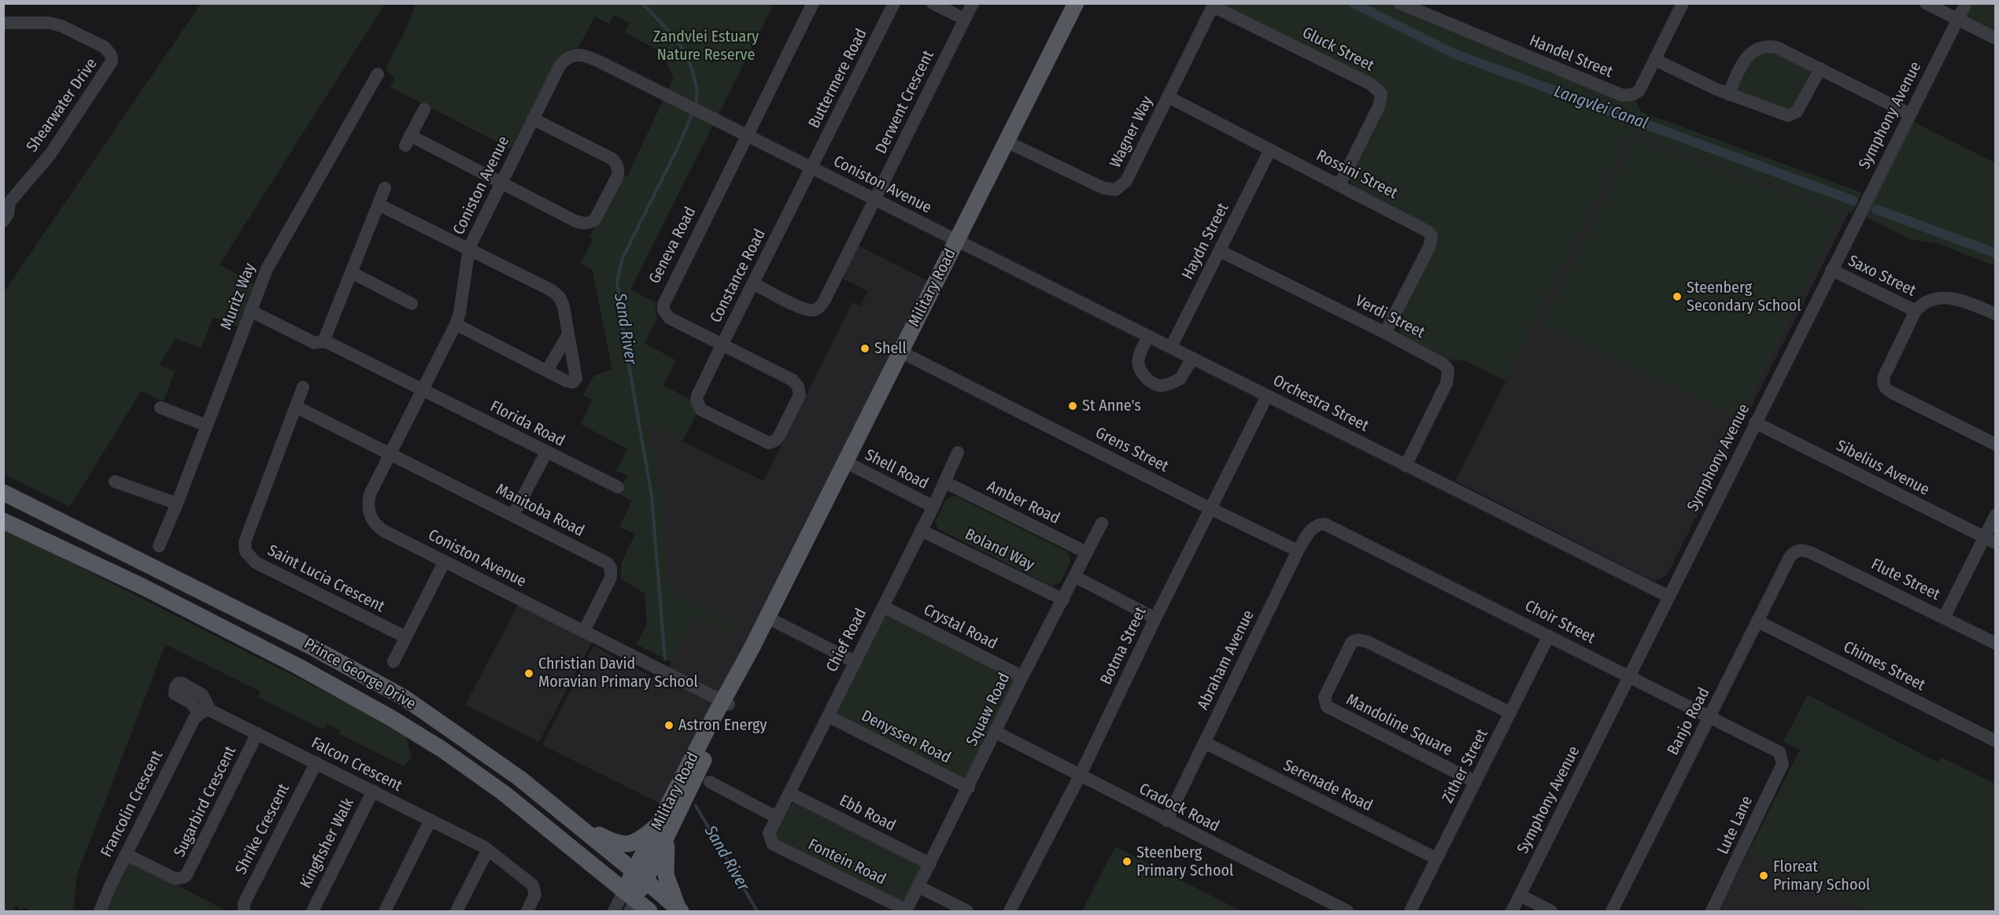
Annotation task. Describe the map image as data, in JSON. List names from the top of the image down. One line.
{"streets":{"main road":["Military Road","Prince George Drive"],"street":["Gluck Street","Handel Street","Buttermere Road","Derwent Crescent","Shearwater Drive","Symphony Avenue","Wagner Way","Rossini Street","Coniston Avenue","Haydn Street","Geneva Road","Constance Road","Saxo Street","Muritz Way","Verdi Street","Orchestra Street","Florida Road","Grens Street","Sibelius Avenue","Shell Road","Amber Road","Manitoba Road","Boland Way","Saint Lucia Crescent","Flute Street","Choir Street","Crystal Road","Chief Road","Botma Street","Abraham Avenue","Chimes Street","Squaw Road","Banjo Road","Mandoline Square","Denyssen Road","Falcon Crescent","Zither Street","Serenade Road","Sugarbird Crescent","Francolin Crescent","Cradock Road","Ebb Road","Lute Lane","Shrike Crescent","Kingfisher Walk","Fontein Road"]},"crossings":[["Gluck Street","Wagner Way"],["Gluck Street","Rossini Street"],["Buttermere Road","Coniston Avenue"],["Buttermere Road","Constance Road"],["Derwent Crescent","Coniston Avenue"],["Derwent Crescent","Constance Road"],["Symphony Avenue","Saxo Street"],["Symphony Avenue","Orchestra Street"],["Symphony Avenue","Sibelius Avenue"],["Symphony Avenue","Choir Street"],["Wagner Way","Rossini Street"],["Wagner Way","Military Road"],["Rossini Street","Haydn Street"],["Rossini Street","Verdi Street"],["Coniston Avenue","Geneva Road"],["Coniston Avenue","Constance Road"],["Coniston Avenue","Military Road"],["Coniston Avenue","Orchestra Street"],["Coniston Avenue","Florida Road"],["Coniston Avenue","Manitoba Road"],["Haydn Street","Verdi Street"],["Haydn Street","Orchestra Street"],["Geneva Road","Constance Road"],["Military Road","Orchestra Street"],["Military Road","Grens Street"],["Military Road","Shell Road"],["Military Road","Prince George Drive"],["Muritz Way","Florida Road"],["Verdi Street","Orchestra Street"],["Orchestra Street","Botma Street"],["Grens Street","Botma Street"],["Grens Street","Abraham Avenue"],["Shell Road","Chief Road"],["Amber Road","Chief Road"],["Amber Road","Squaw Road"],["Boland Way","Chief Road"],["Boland Way","Squaw Road"],["Flute Street","Banjo Road"],["Choir Street","Abraham Avenue"],["Choir Street","Banjo Road"],["Choir Street","Zither Street"],["Choir Street","Lute Lane"],["Crystal Road","Chief Road"],["Crystal Road","Squaw Road"],["Chief Road","Denyssen Road"],["Chief Road","Ebb Road"],["Chief Road","Fontein Road"],["Botma Street","Cradock Road"],["Abraham Avenue","Serenade Road"],["Abraham Avenue","Cradock Road"],["Chimes Street","Banjo Road"],["Squaw Road","Denyssen Road"],["Squaw Road","Cradock Road"],["Squaw Road","Ebb Road"],["Squaw Road","Fontein Road"],["Mandoline Square","Zither Street"],["Falcon Crescent","Sugarbird Crescent"],["Falcon Crescent","Francolin Crescent"],["Falcon Crescent","Shrike Crescent"],["Falcon Crescent","Kingfisher Walk"],["Zither Street","Serenade Road"],["Sugarbird Crescent","Francolin Crescent"]],"water":["Langvlei Canal","Sand River"],"parks":["Zandvlei Estuary Nature Reserve"],"places":["Steenberg Secondary School","Shell","St Anne's","Christian David Moravian Primary School","Astron Energy","Steenberg Primary School","Floreat Primary School"]}
